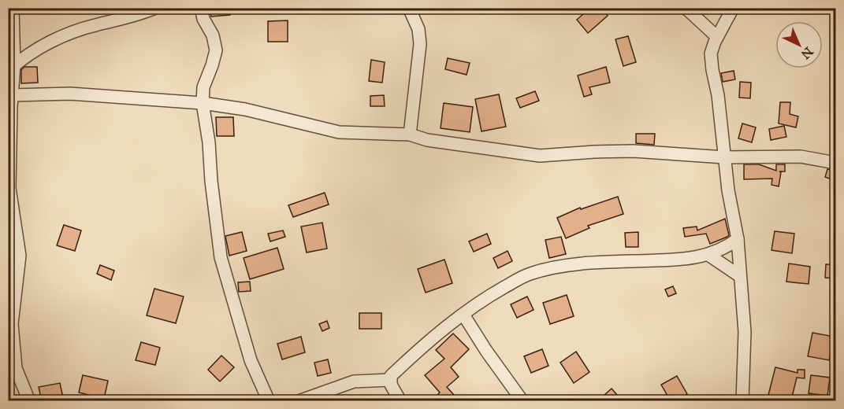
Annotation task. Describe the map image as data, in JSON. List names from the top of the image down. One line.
{"north":"bottom right"}
